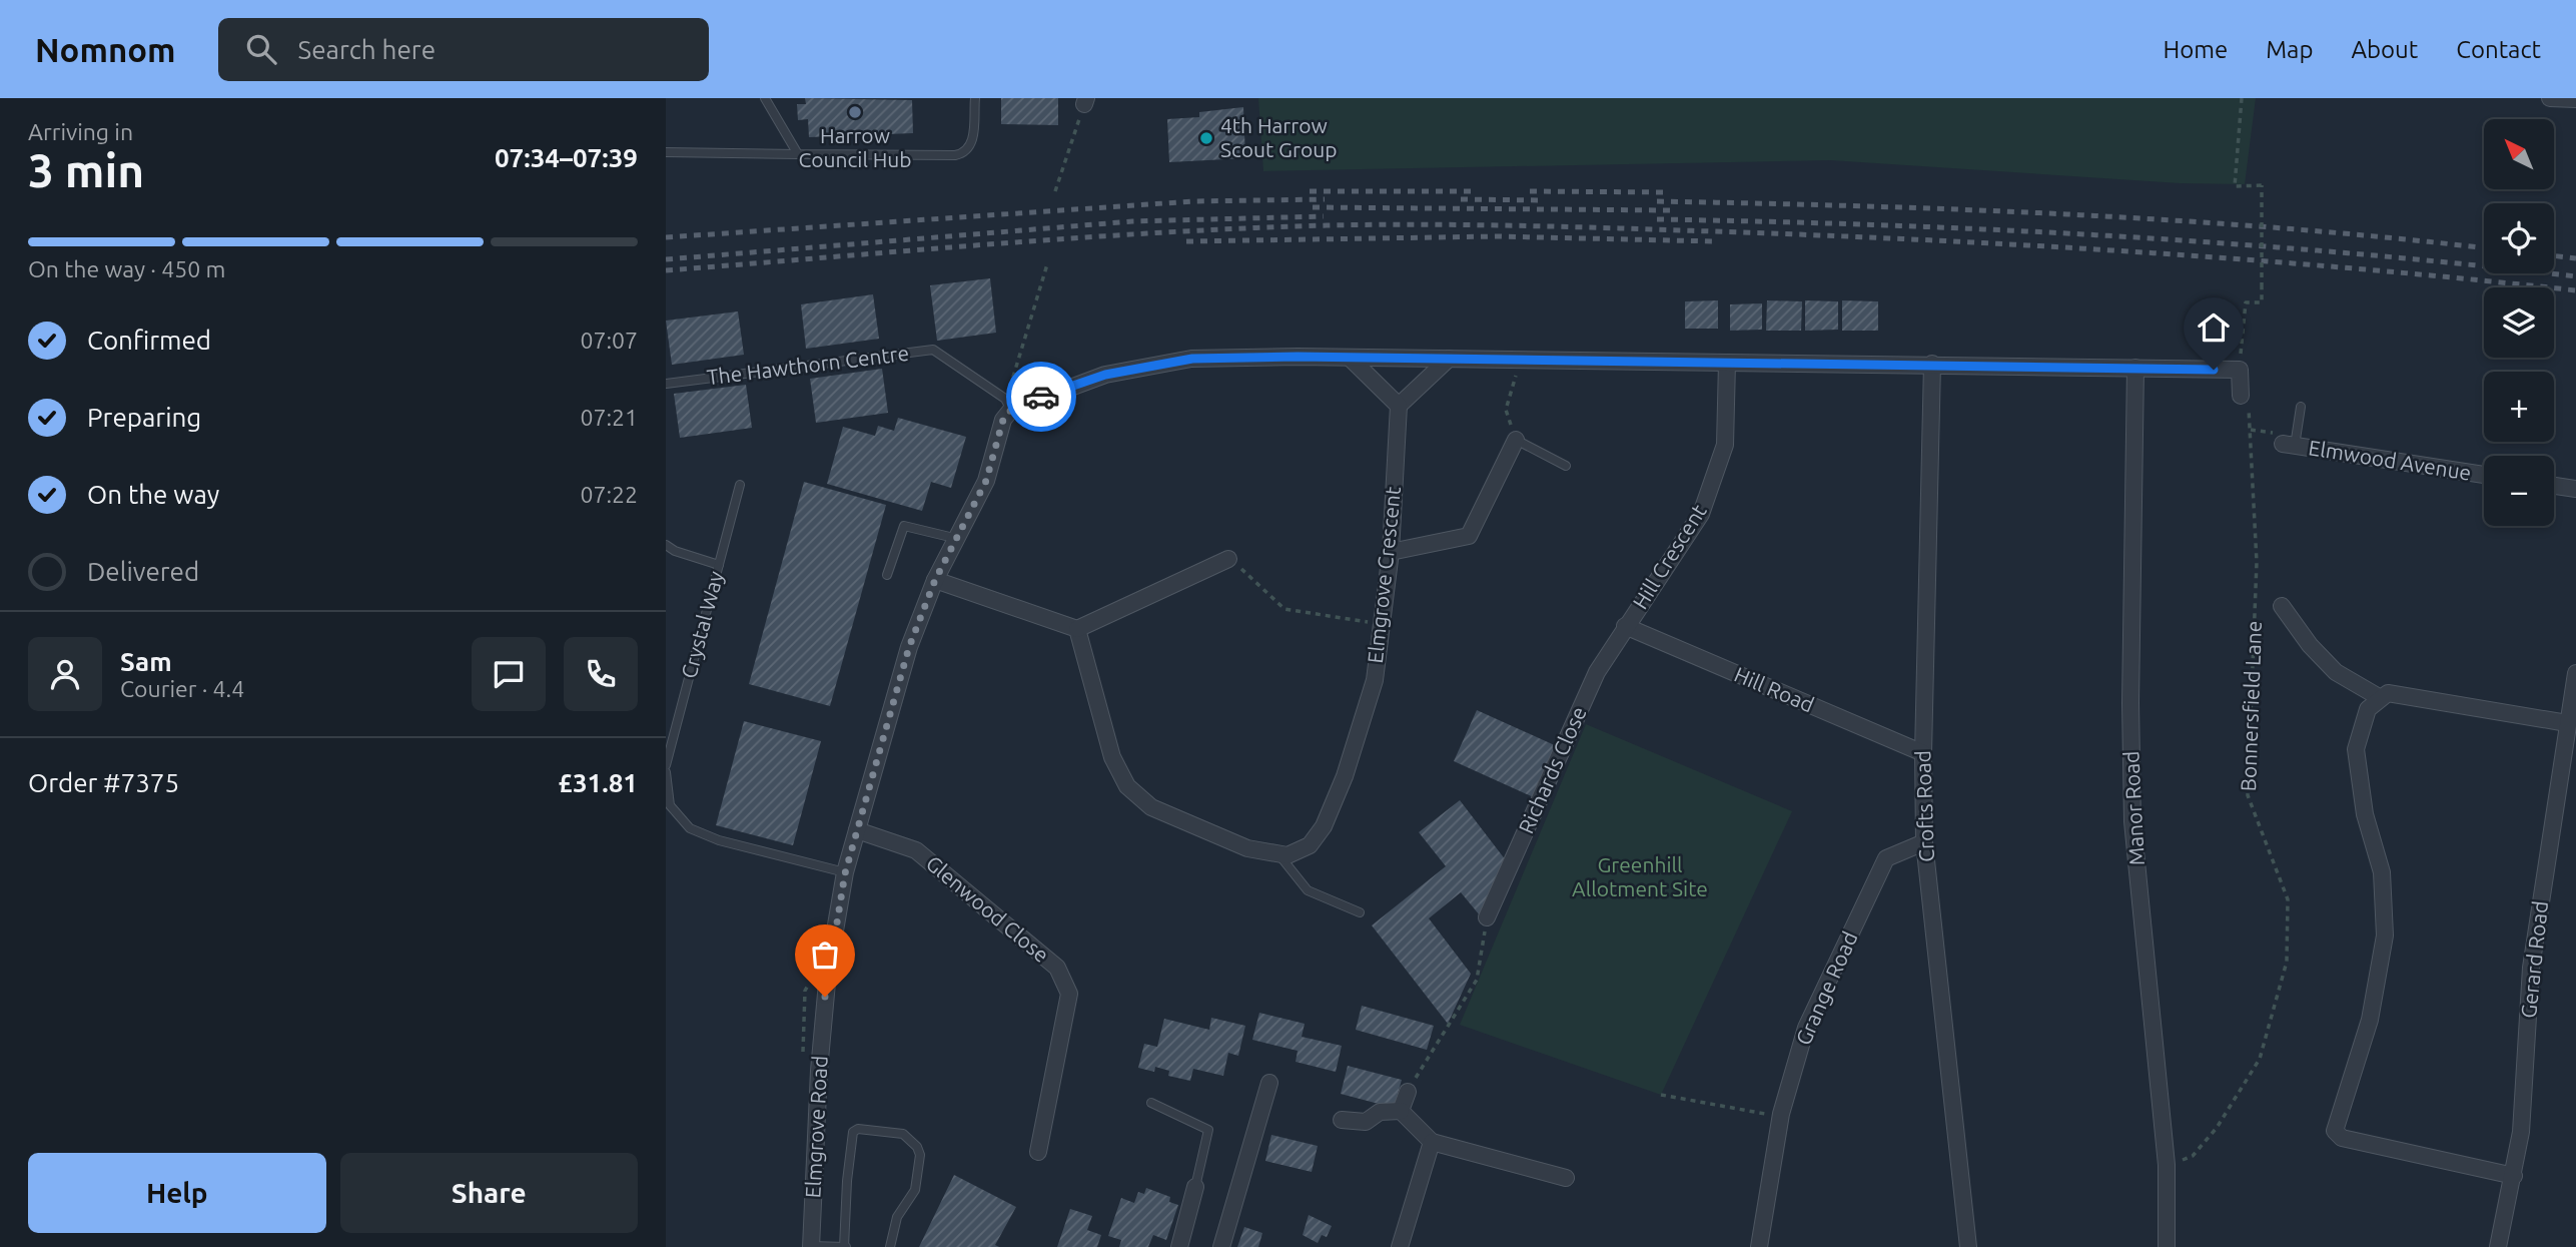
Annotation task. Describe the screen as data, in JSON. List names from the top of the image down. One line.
{"streets":{"street":["Elmwood Avenue","Hill Crescent","Elmgrove Crescent","Hill Road","Richards Close","Crofts Road","Manor Road","Glenwood Close","Gerard Road","Grange Road","Elmgrove Road"],"lane":["The Hawthorn Centre","Crystal Way"],"path":["Bonnersfield Lane"]},"crossings":[["The Hawthorn Centre","Elmgrove Road"],["Hill Crescent","Hill Road"],["Hill Crescent","Richards Close"],["Hill Road","Richards Close"],["Hill Road","Crofts Road"],["Bonnersfield Lane","Manor Road"],["Crofts Road","Grange Road"],["Glenwood Close","Elmgrove Road"]],"parks":["Greenhill Allotment Site"],"places":["Harrow Council Hub","4th Harrow Scout Group"],"north":"top left","page":{"header":"Nomnom","search":"Search here","nav":["Home","Map","About","Contact"],"heading":["3 min","Arriving in","07:34–07:39"],"panel":["Sam","Courier · 4.4","Order #7375","£31.81"],"map_buttons":["+","−"],"bar":"On the way · 450 m","list":[["Confirmed","07:07"],["Preparing","07:21"],["On the way","07:22"],"Delivered"],"buttons":["Help","Share"]}}
